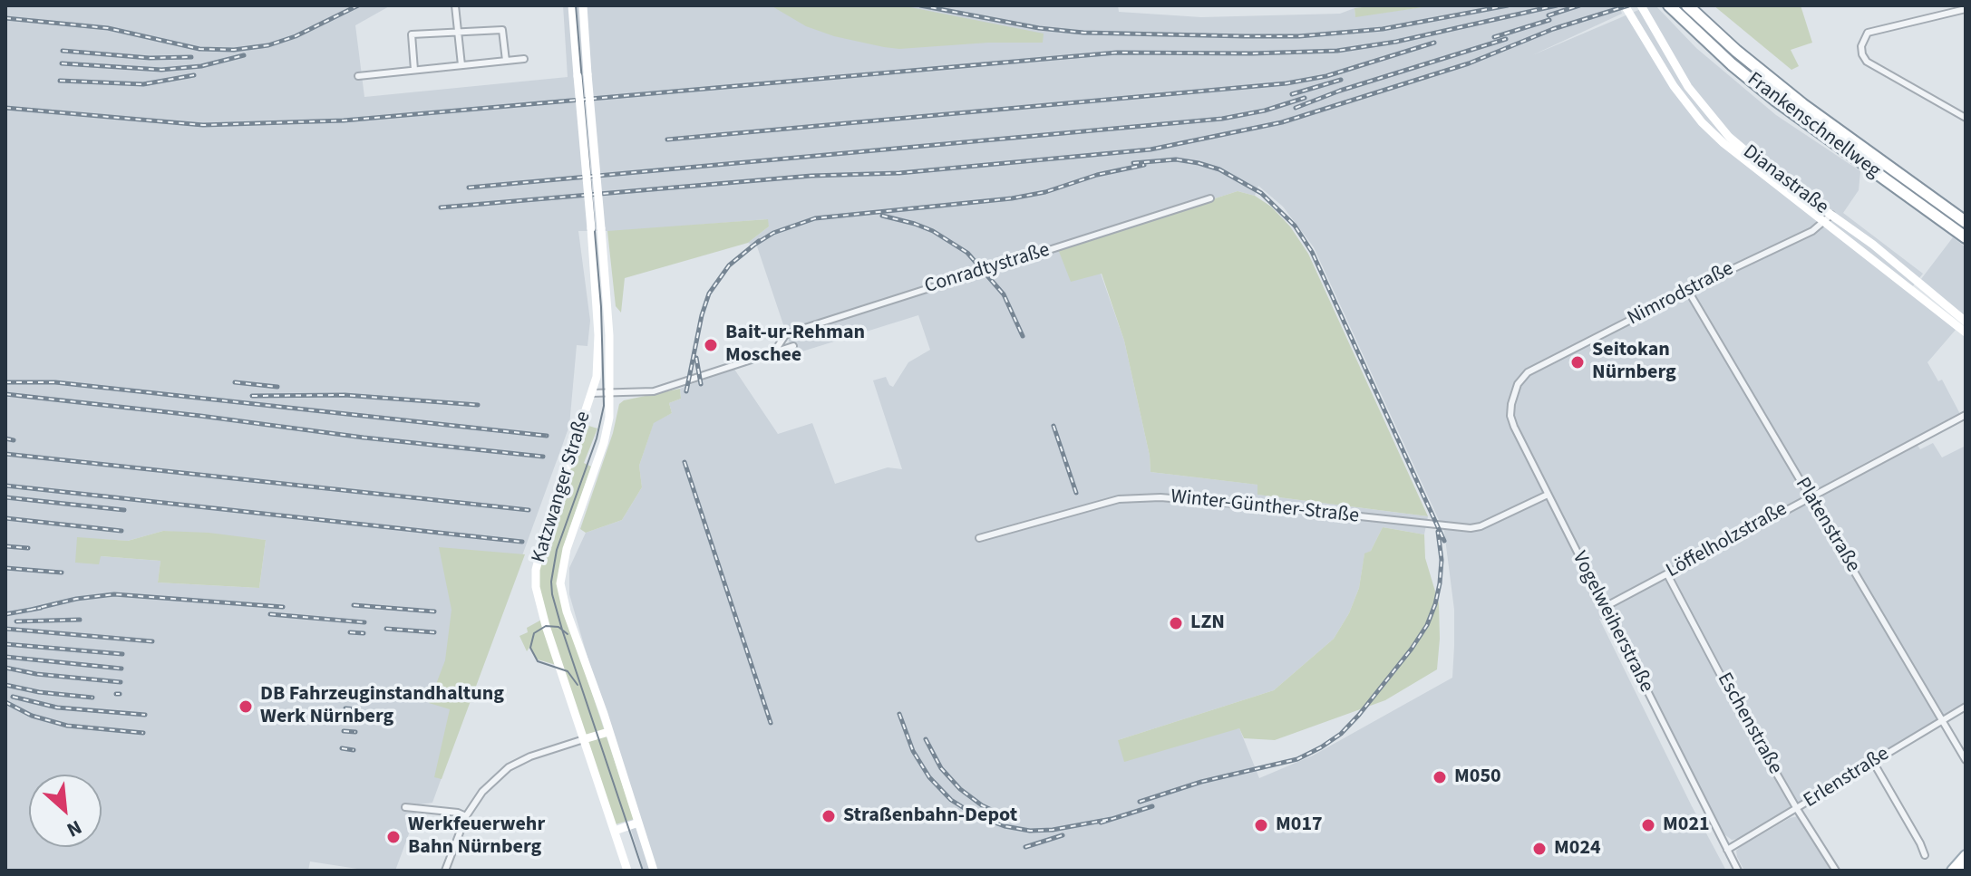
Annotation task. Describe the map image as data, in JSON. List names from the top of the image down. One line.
{"streets":{"highway":["Frankenschnellweg"],"main road":["Dianastraße","Katzwanger Straße"],"street":["Conradtystraße","Nimrodstraße","Winter-Günther-Straße","Platenstraße","Löffelholzstraße","Vogelweiherstraße","Eschenstraße","Erlenstraße"]},"crossings":[["Dianastraße","Nimrodstraße"],["Conradtystraße","Katzwanger Straße"],["Nimrodstraße","Platenstraße"],["Nimrodstraße","Vogelweiherstraße"],["Winter-Günther-Straße","Vogelweiherstraße"],["Platenstraße","Löffelholzstraße"],["Platenstraße","Erlenstraße"],["Löffelholzstraße","Vogelweiherstraße"],["Löffelholzstraße","Eschenstraße"],["Vogelweiherstraße","Erlenstraße"],["Eschenstraße","Erlenstraße"]],"places":["Bait-ur-Rehman Moschee","Seitokan Nürnberg","LZN","DB Fahrzeuginstandhaltung Werk Nürnberg","M050","Straßenbahn-Depot","M017","M021","Werkfeuerwehr Bahn Nürnberg","M024"],"north":"bottom right"}
